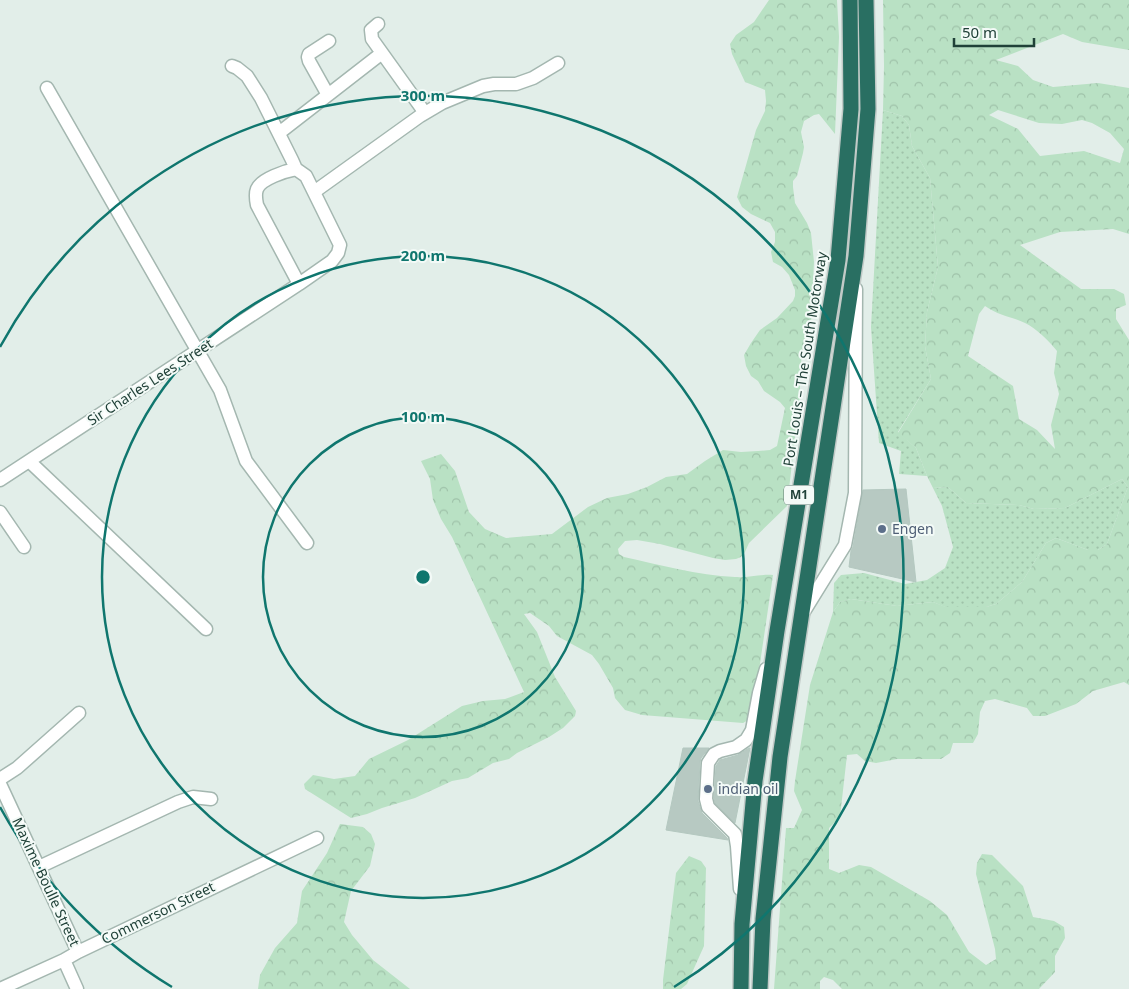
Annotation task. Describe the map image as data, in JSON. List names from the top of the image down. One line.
{"streets":{"highway":["Port Louis – The South Motorway","M1"],"street":["Sir Charles Lees Street","Maxime Boulle Street","Commerson Street"]},"crossings":[["Maxime Boulle Street","Commerson Street"]],"places":["Engen","indian oil"],"scale_bar":"50 m","rings":["300 m","200 m","100 m"]}
